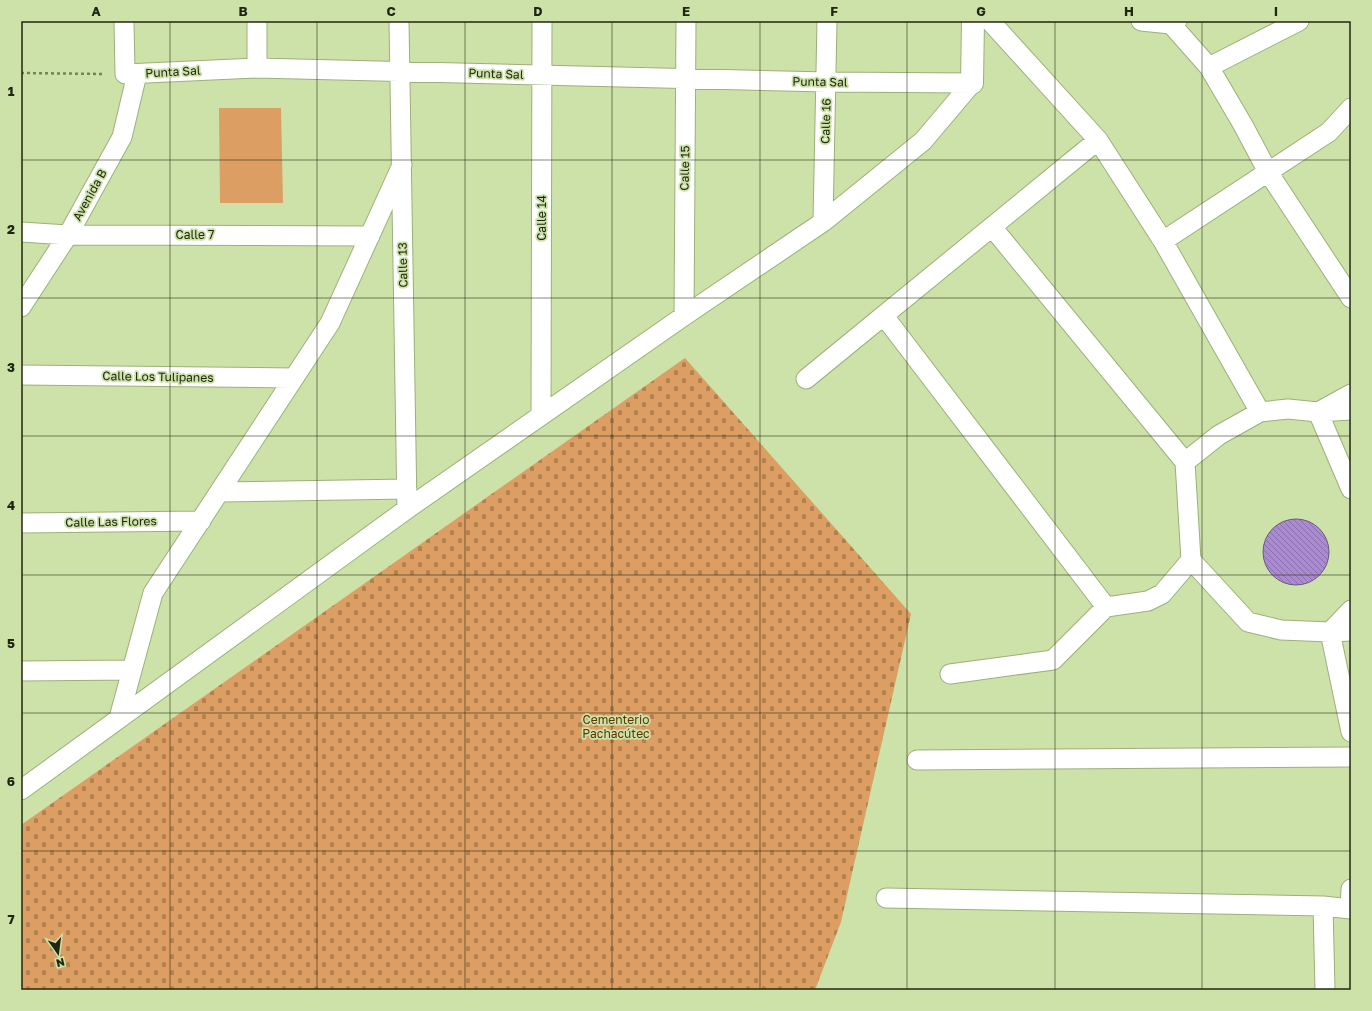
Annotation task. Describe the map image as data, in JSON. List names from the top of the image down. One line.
{"streets":{"street":["Punta Sal","Calle 16","Calle 15","Avenida B","Calle 14","Calle 7","Calle 13","Calle Los Tulipanes","Calle Las Flores"]},"crossings":[["Punta Sal","Calle 16"],["Punta Sal","Calle 15"],["Punta Sal","Avenida B"],["Punta Sal","Calle 14"],["Punta Sal","Calle 13"],["Avenida B","Calle 7"]],"parks":["Cementerio Pachacútec"],"north":"bottom","grid":{"columns":["A","B","C","D","E","F","G","H","I"],"rows":["1","2","3","4","5","6","7"]}}
